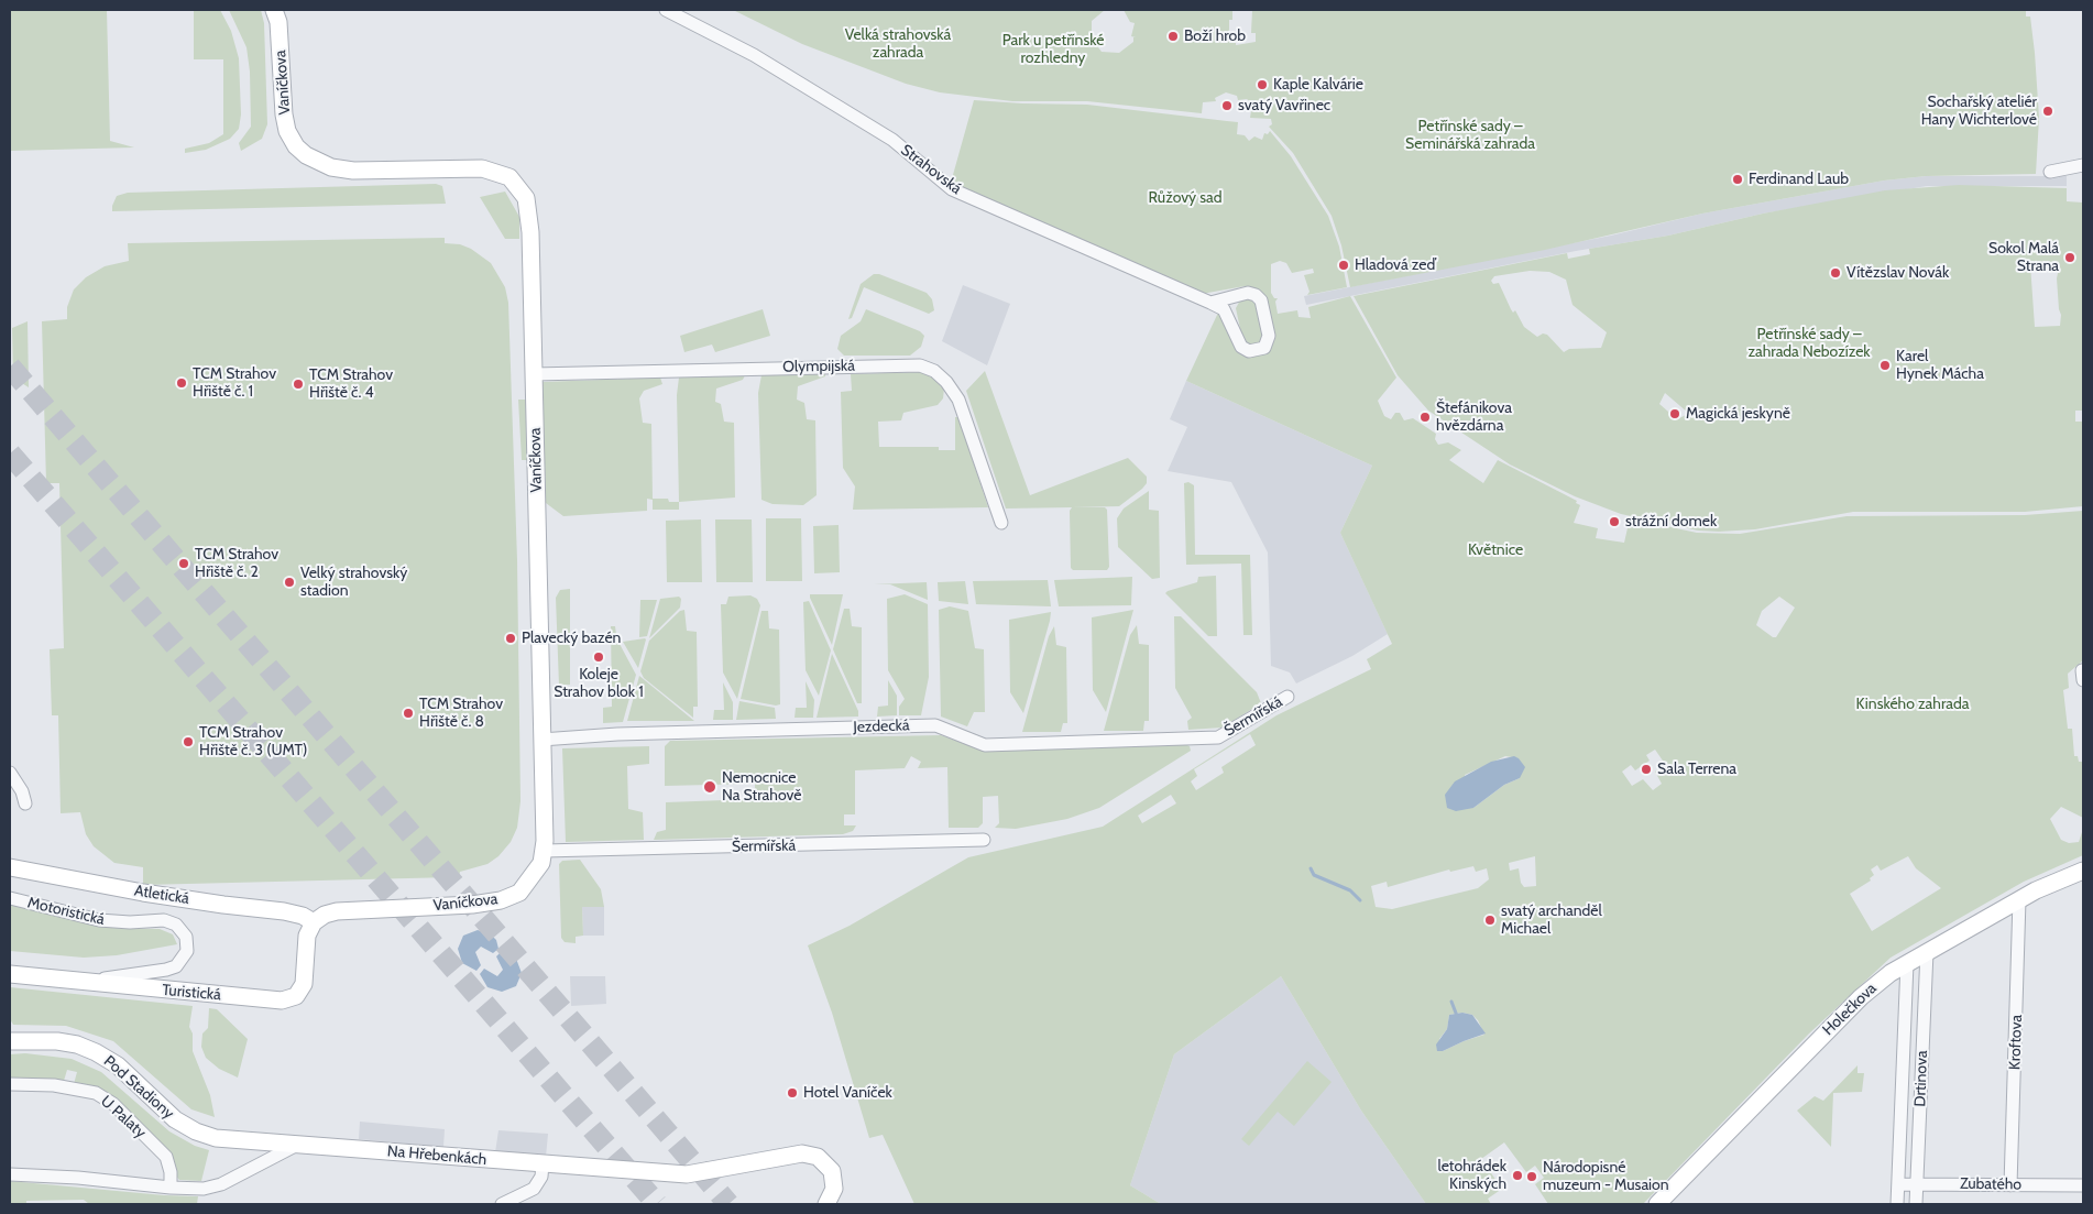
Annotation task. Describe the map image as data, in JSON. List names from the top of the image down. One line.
{"streets":{"street":["Vaníčkova","Strahovská","Olympijská","Šermířská","Jezdecká","Atletická","Motoristická","Turistická","Holečkova","Kroftova","Drtinova","Pod Stadiony","U Palaty","Na Hřebenkách","Zubatého"]},"crossings":[["Vaníčkova","Olympijská"],["Vaníčkova","Šermířská"],["Vaníčkova","Jezdecká"],["Vaníčkova","Atletická"],["Vaníčkova","Turistická"],["Šermířská","Jezdecká"],["Atletická","Turistická"],["Motoristická","Turistická"],["Holečkova","Kroftova"],["Holečkova","Drtinova"],["Kroftova","Zubatého"],["Drtinova","Zubatého"],["Pod Stadiony","Na Hřebenkách"]],"parks":["Velká strahovská zahrada","Park u petřínské rozhledny","Petřínské sady – Seminářská zahrada","Růžový sad","Petřínské sady – zahrada Nebozízek","Květnice","Kinského zahrada"],"places":["Boží hrob","Kaple Kalvárie","svatý Vavřinec","Sochařský ateliér Hany Wichterlové","Ferdinand Laub","Sokol Malá Strana","Hladová zeď","Vítězslav Novák","Karel Hynek Mácha","TCM Strahov Hřiště č. 1","TCM Strahov Hřiště č. 4","Magická jeskyně","Štefánikova hvězdárna","strážní domek","TCM Strahov Hřiště č. 2","Velký strahovský stadion","Plavecký bazén","Koleje Strahov blok 1","TCM Strahov Hřiště č. 8","TCM Strahov Hřiště č. 3 (UMT)","Sala Terrena","Nemocnice Na Strahově","svatý archanděl Michael","Hotel Vaníček","letohrádek Kinských","Národopisné muzeum - Musaion"]}
